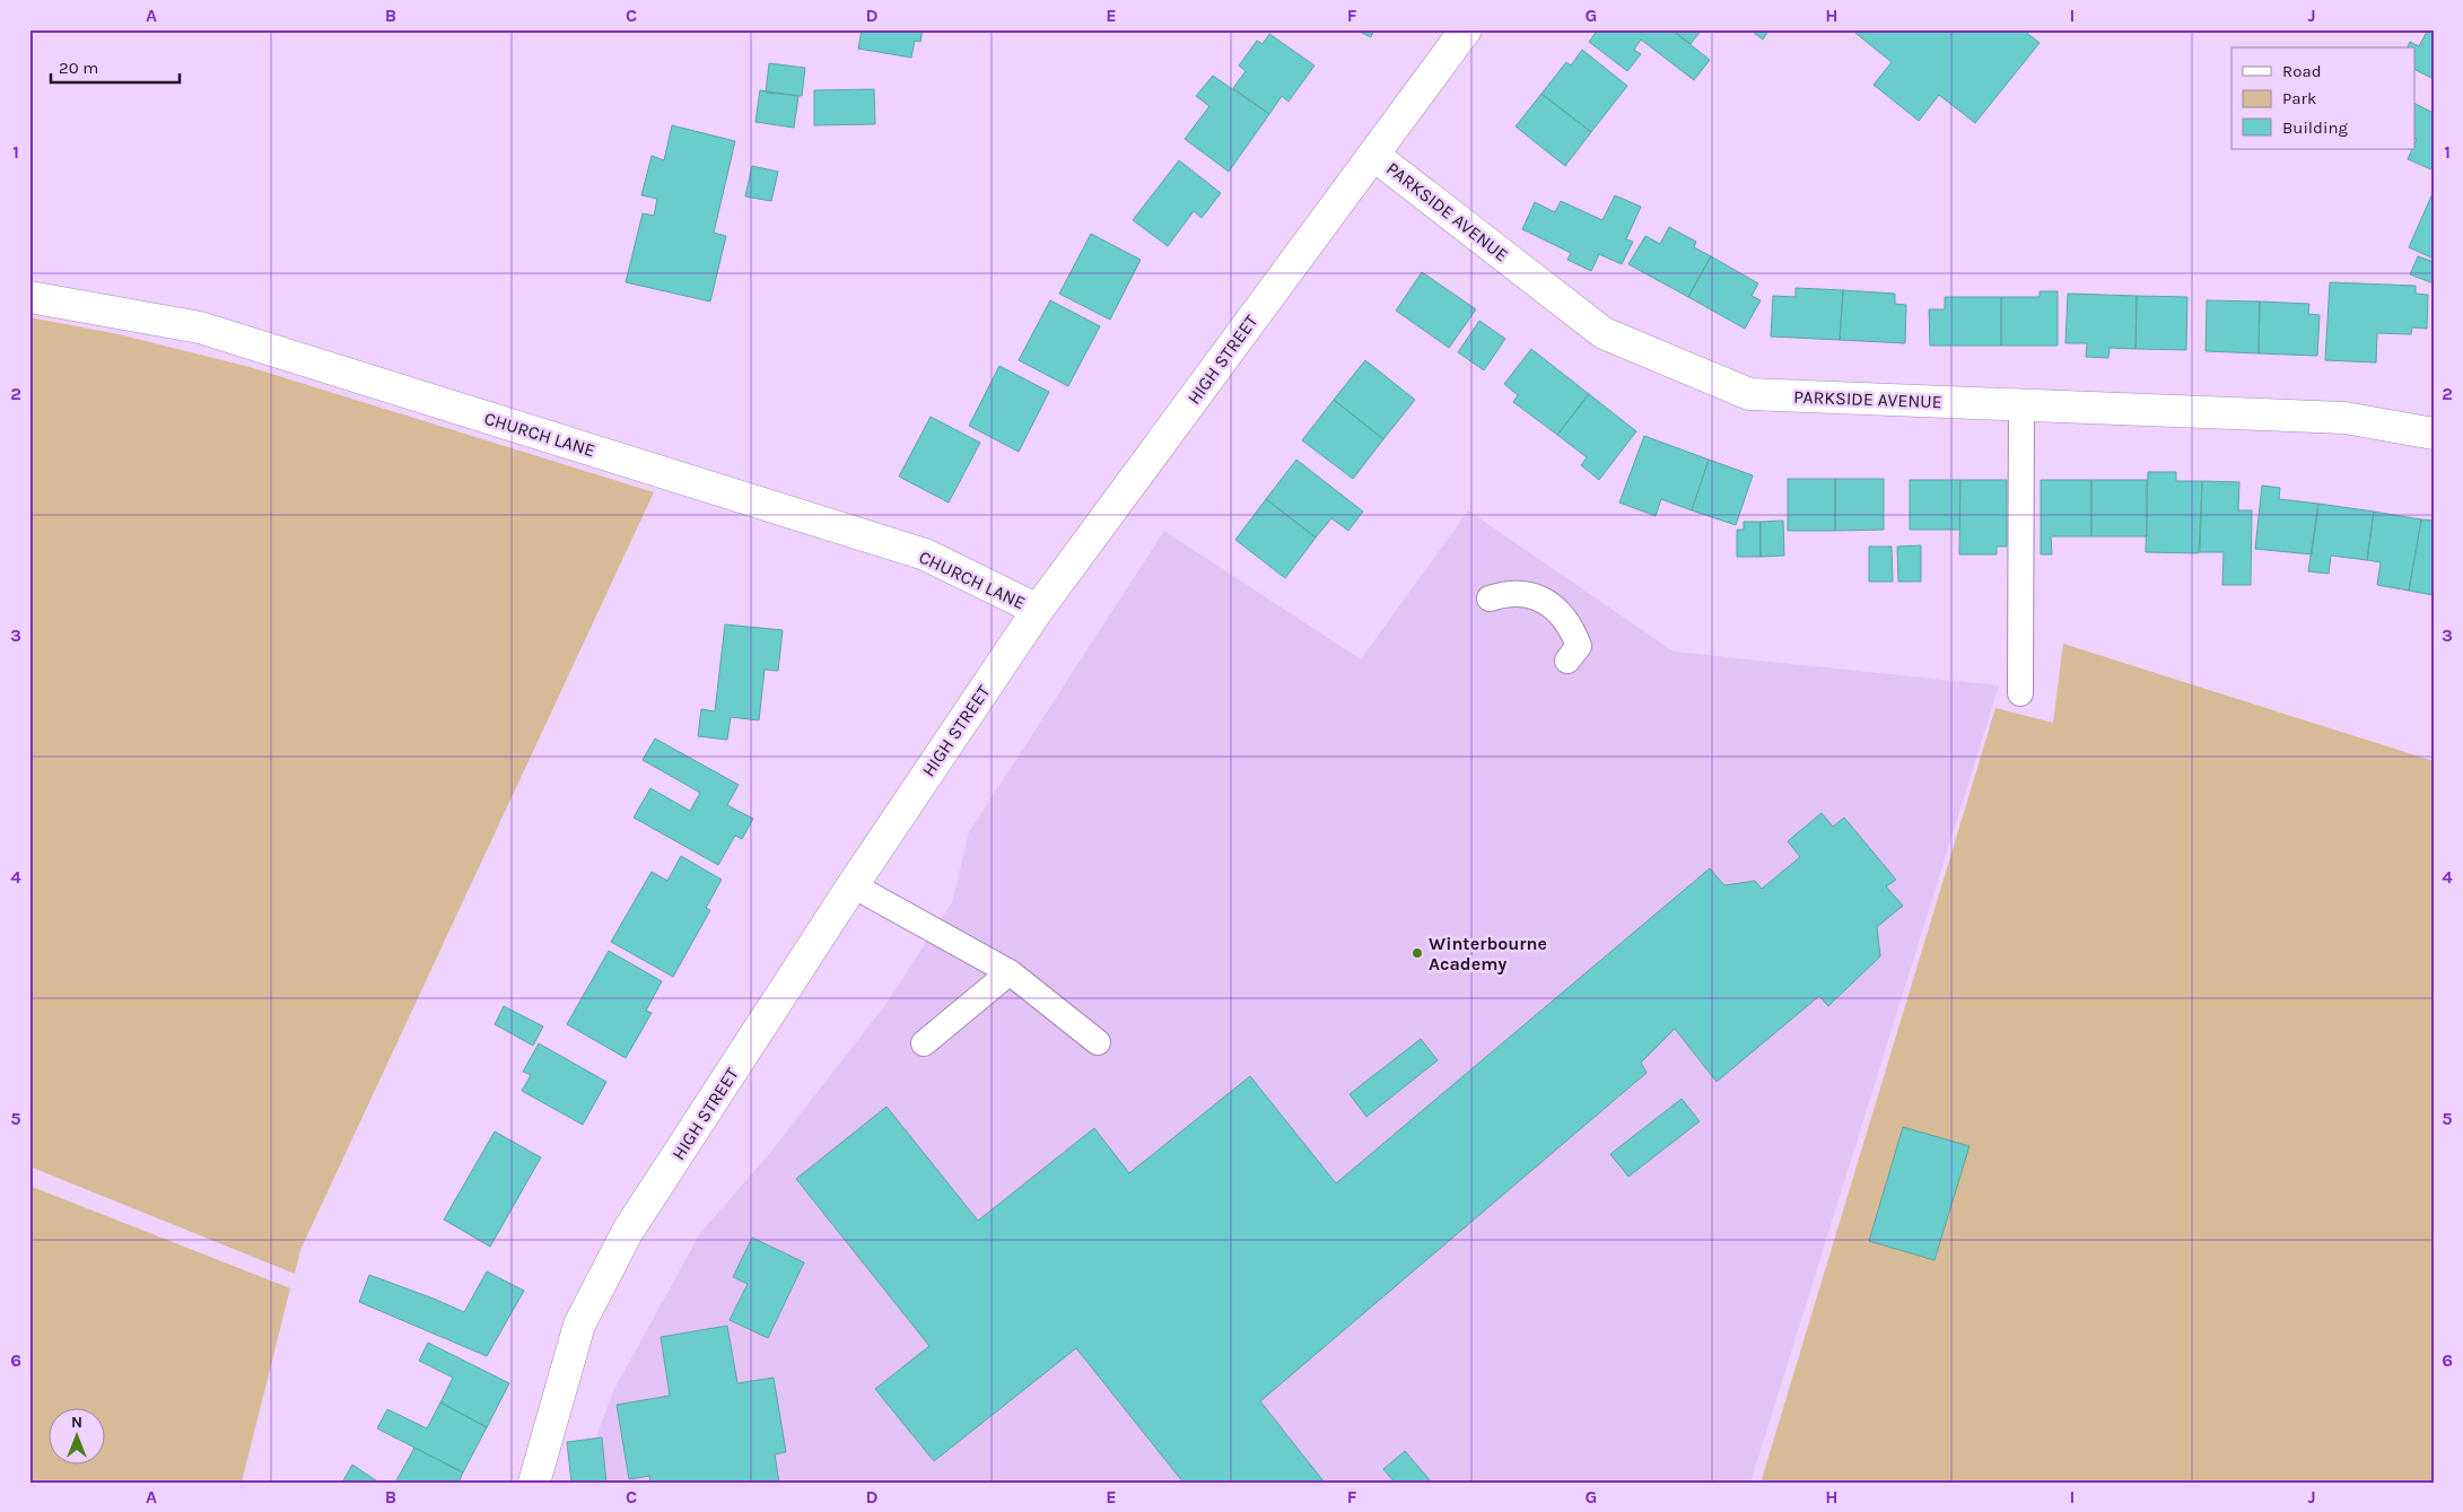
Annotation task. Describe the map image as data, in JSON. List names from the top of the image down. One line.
{"streets":{"street":["PARKSIDE AVENUE","HIGH STREET","CHURCH LANE"]},"crossings":[["PARKSIDE AVENUE","HIGH STREET"],["HIGH STREET","CHURCH LANE"]],"places":["Winterbourne Academy"],"legend":["Road","Park","Building"],"scale_bar":"20 m","north":"top","grid":{"columns":["A","B","C","D","E","F","G","H","I","J"],"rows":["1","2","3","4","5","6"]}}
